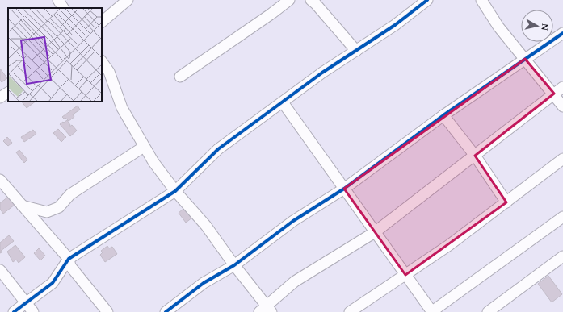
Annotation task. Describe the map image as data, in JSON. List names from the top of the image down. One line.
{"north":"right"}
